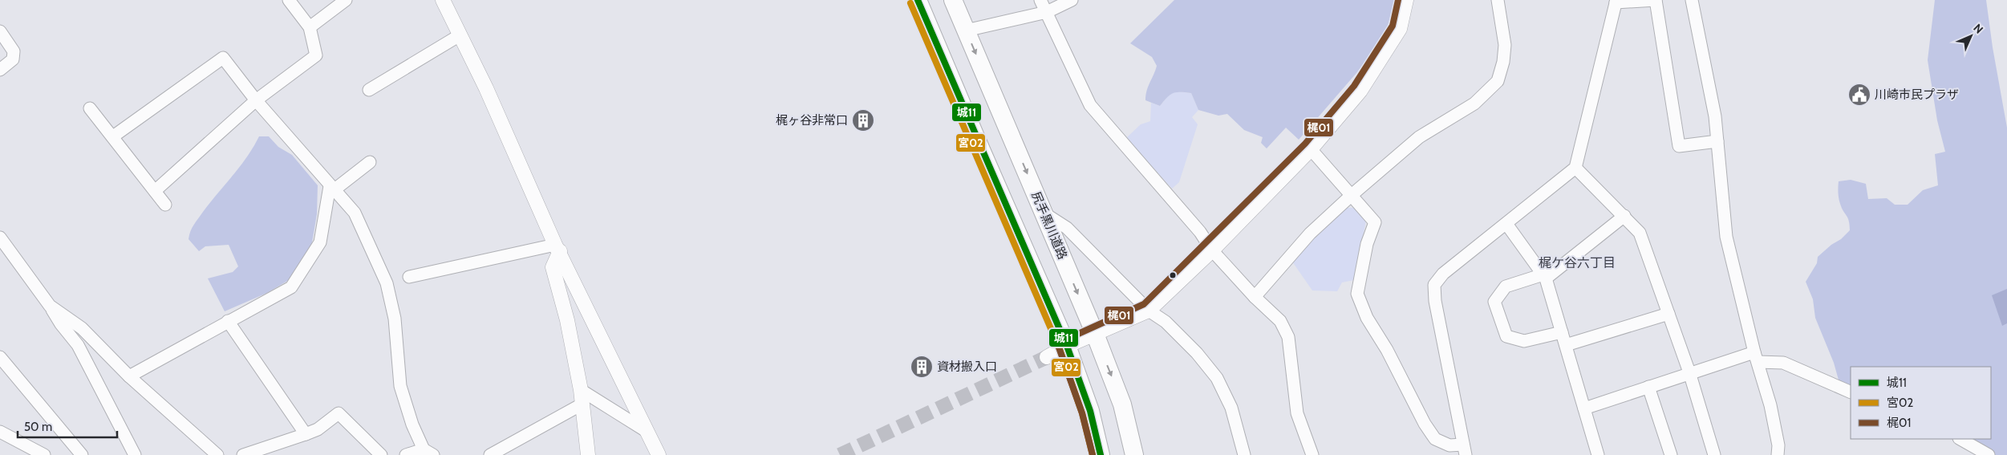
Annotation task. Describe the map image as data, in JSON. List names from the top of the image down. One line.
{"streets":{"main road":["尻手黒川道路"]},"districts":["梶ケ谷六丁目"],"places":{"public building":["川崎市民プラザ"],"building":["梶ヶ谷非常口","資材搬入口"]},"lines":["transit line 城11","transit line 梶01","transit line 宮02"],"legend":["城11","宮02","梶01"],"scale_bar":"50 m","north":"top right"}
